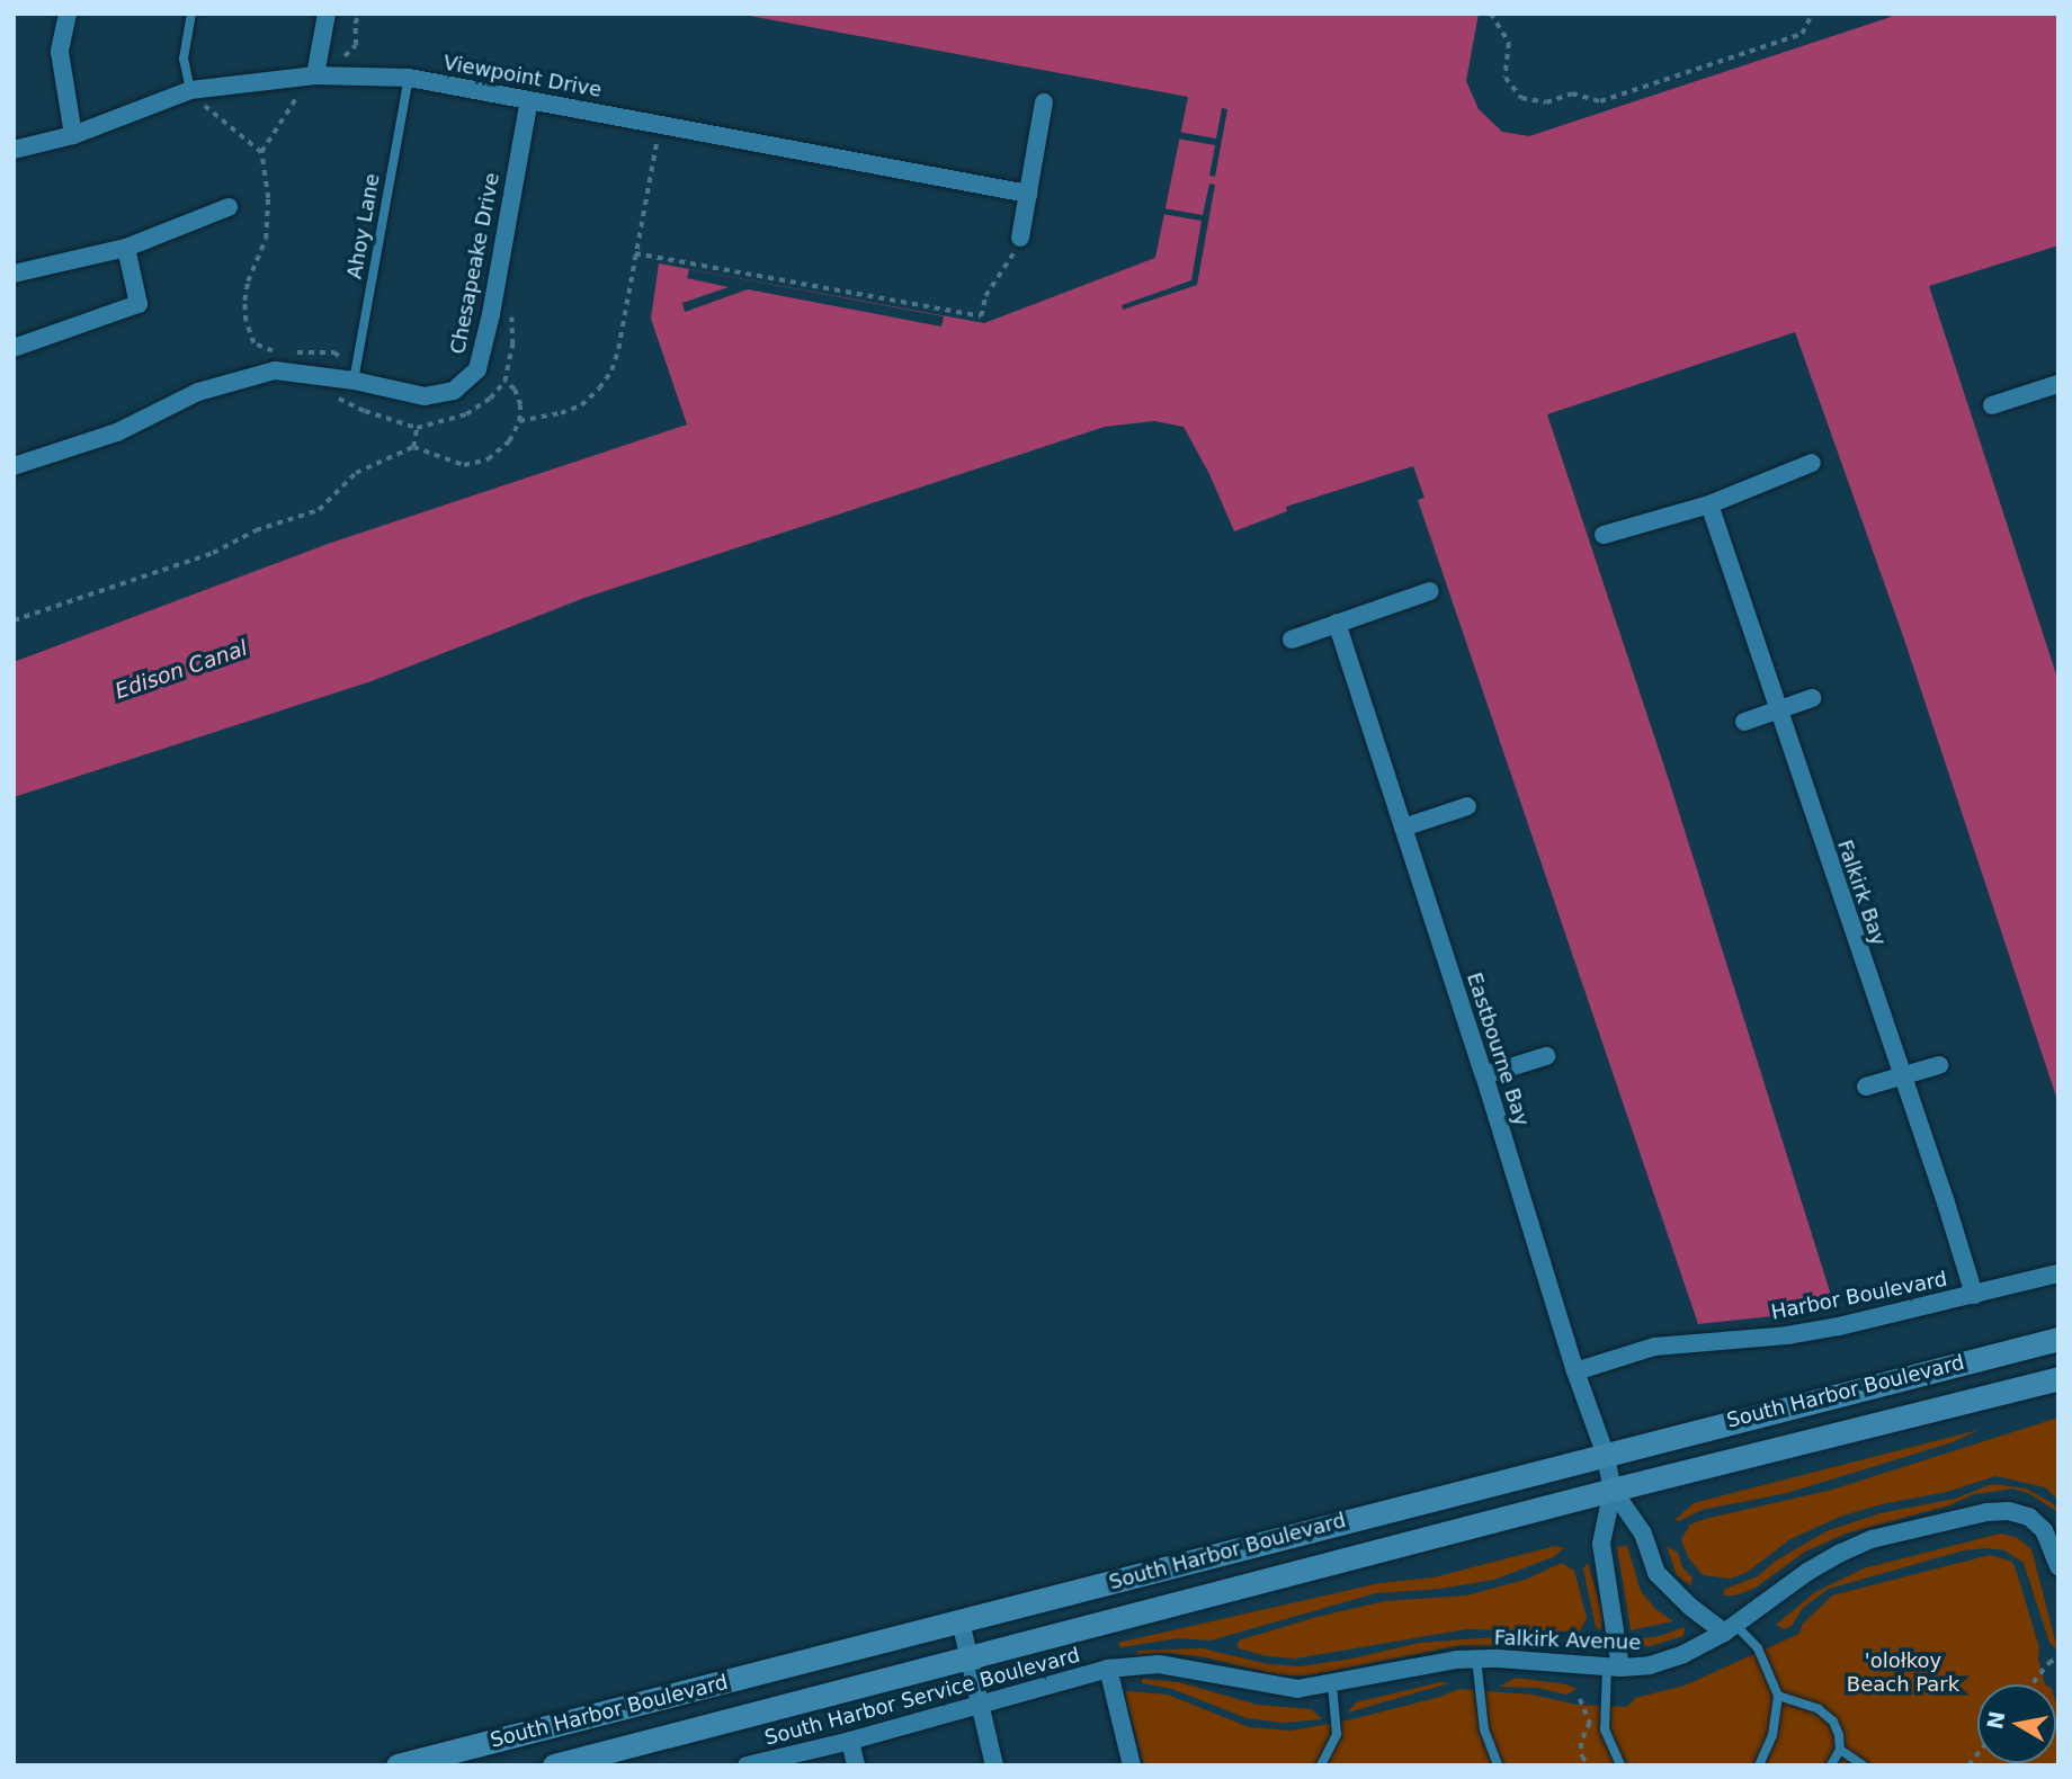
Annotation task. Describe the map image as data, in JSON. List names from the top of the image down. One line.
{"streets":{"main road":["South Harbor Boulevard"],"street":["Viewpoint Drive","Chesapeake Drive","Falkirk Bay","Eastbourne Bay","Harbor Boulevard","Falkirk Avenue","South Harbor Service Boulevard"],"lane":["Ahoy Lane"]},"crossings":[["Viewpoint Drive","Ahoy Lane"],["Viewpoint Drive","Chesapeake Drive"],["Ahoy Lane","Chesapeake Drive"],["Falkirk Bay","Harbor Boulevard"],["Eastbourne Bay","Harbor Boulevard"],["Eastbourne Bay","South Harbor Boulevard"],["Eastbourne Bay","Falkirk Avenue"],["Falkirk Avenue","South Harbor Service Boulevard"]],"water":["Edison Canal"],"parks":["'olołkoy Beach Park"],"north":"left"}
